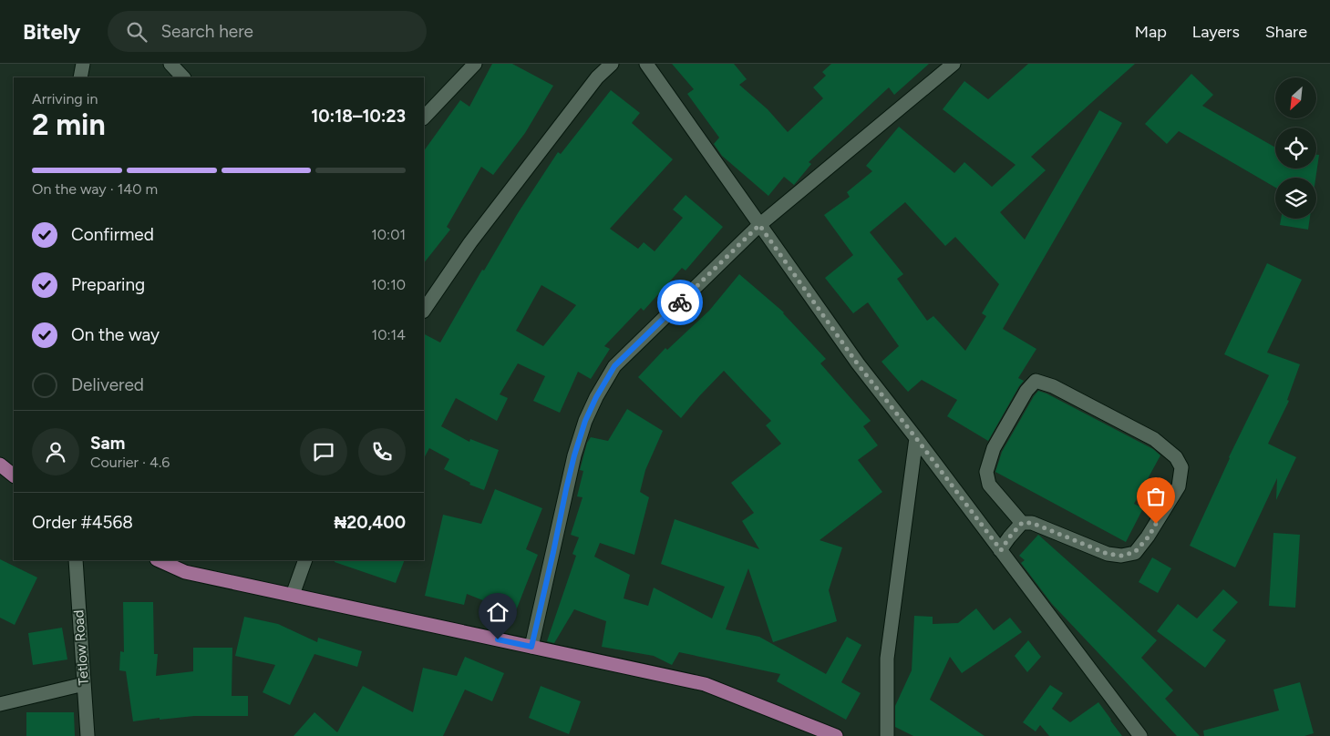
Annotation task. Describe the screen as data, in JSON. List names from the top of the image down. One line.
{"streets":{"street":["Tetlow Road"]},"north":"bottom left","page":{"header":"Bitely","search":"Search here","nav":["Map","Layers","Share"],"heading":["2 min","Arriving in","10:18–10:23"],"panel":["Sam","Courier · 4.6","Order #4568","₦20,400"],"bar":"On the way · 140 m","list":[["Confirmed","10:01"],["Preparing","10:10"],["On the way","10:14"],"Delivered"]}}
